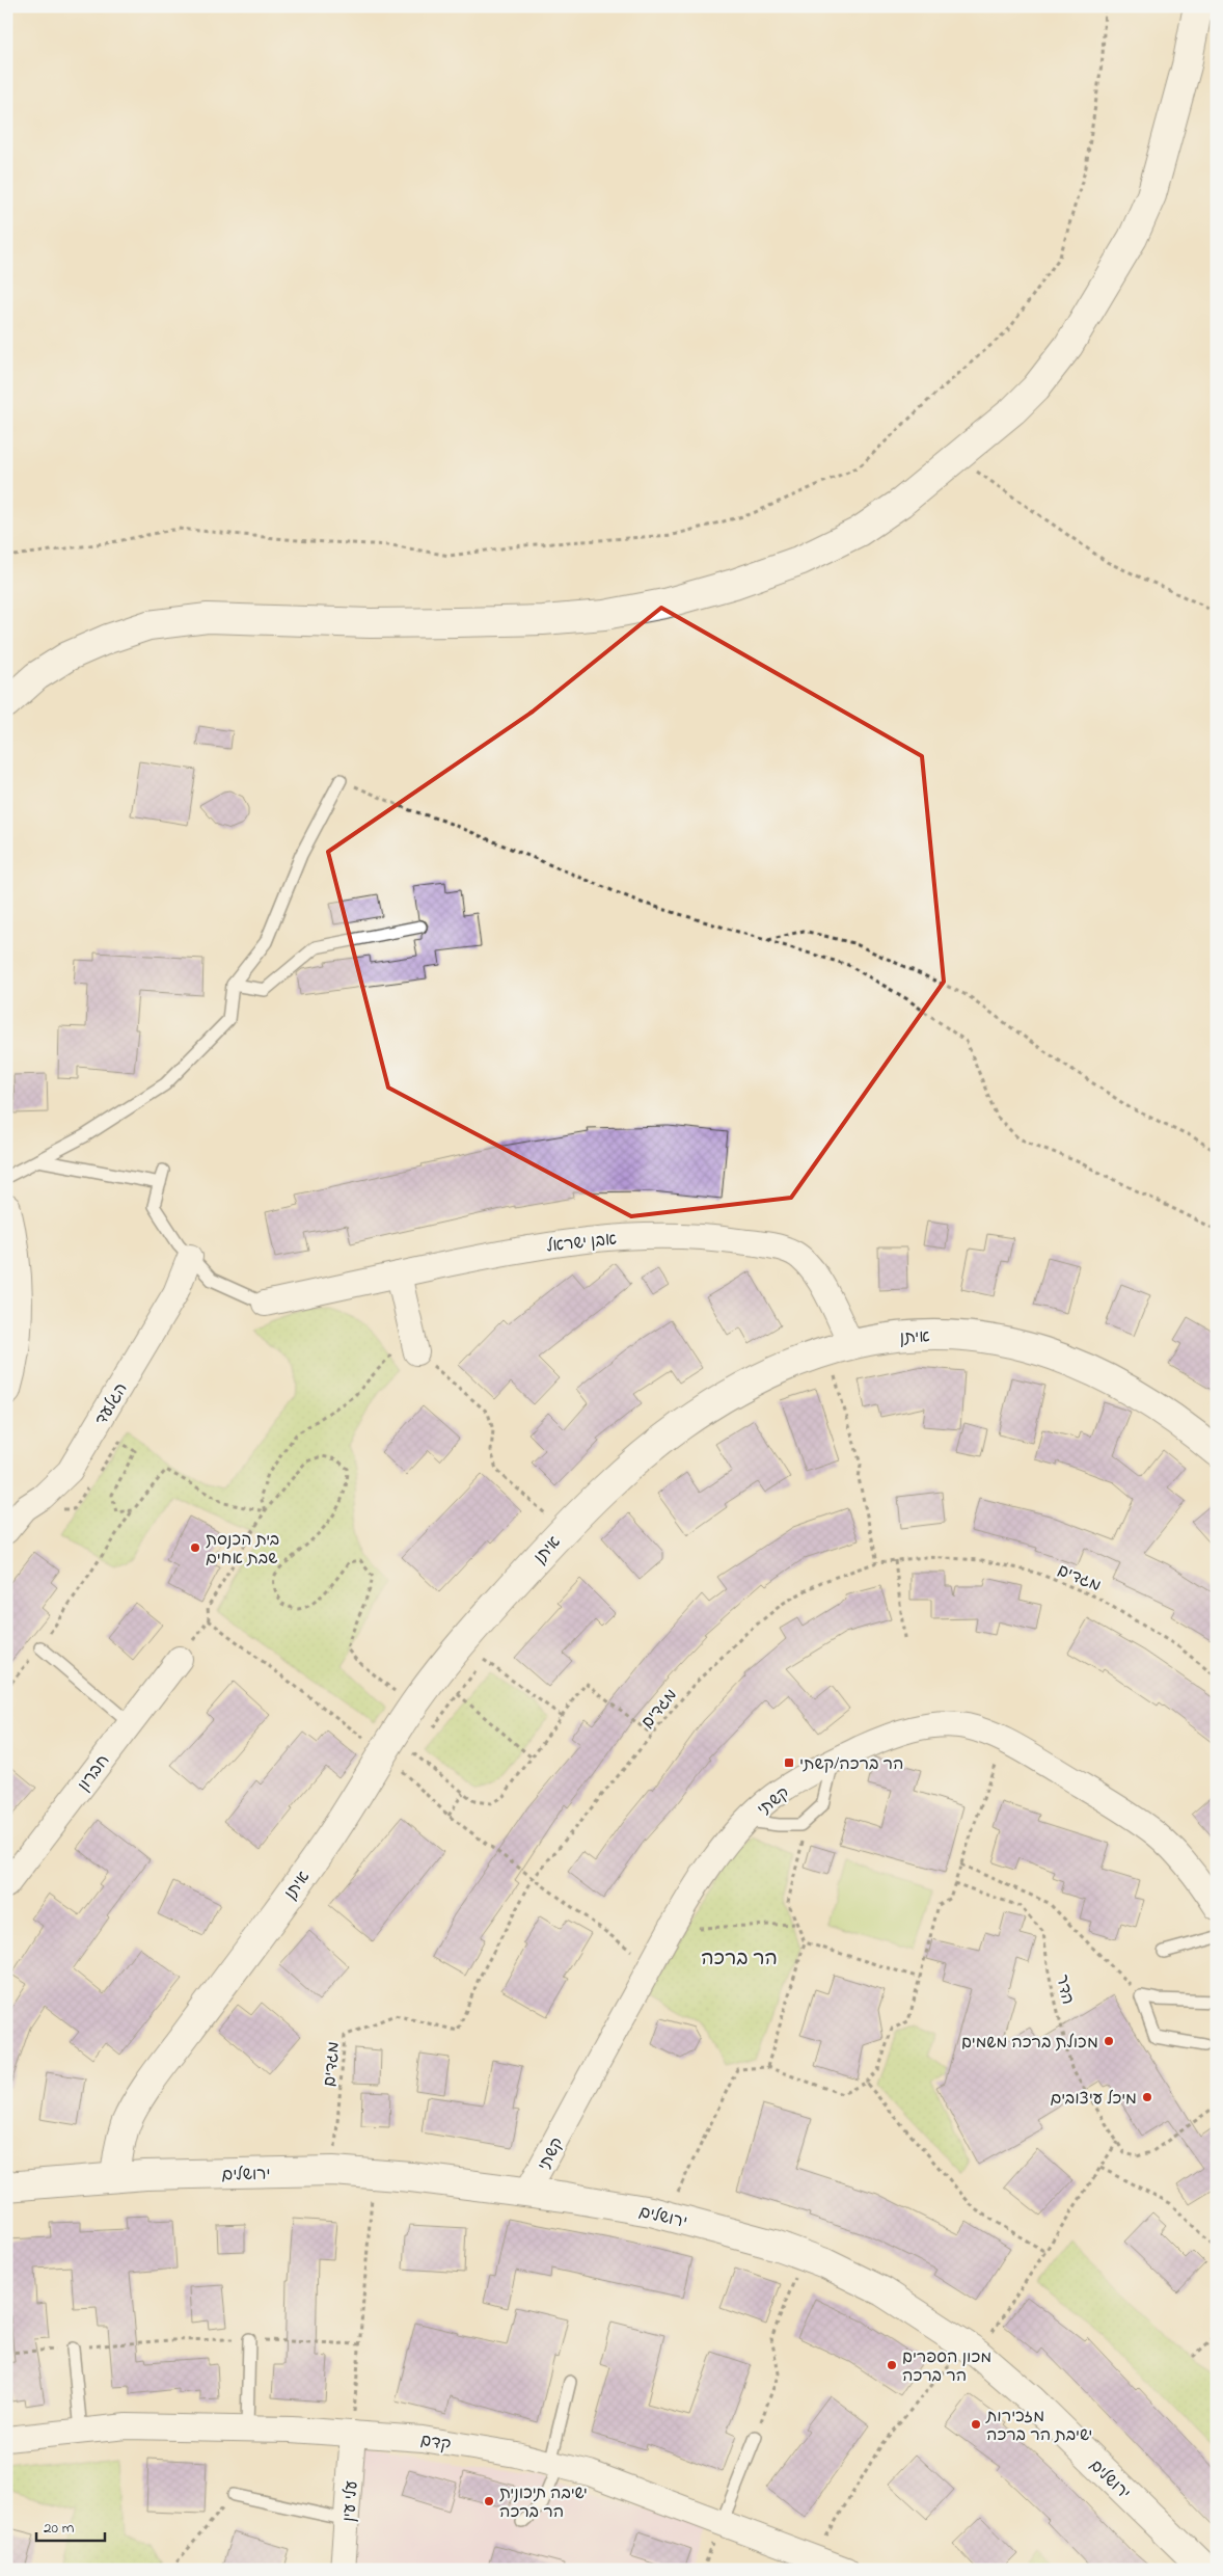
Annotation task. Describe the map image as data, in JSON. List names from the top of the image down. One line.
{"streets":{"street":["אבן ישראל","איתן","הגלעד","חברון","קשתי","ירושלים","קדם","עלי עין"],"path":["מגדים","הדר"]},"crossings":[["אבן ישראל","איתן"],["איתן","ירושלים"],["מגדים","ירושלים"],["קשתי","ירושלים"],["קדם","עלי עין"]],"districts":["הר ברכה"],"places":{"other":["בית הכנסת שבת אחים","מכולת ברכה משמים","מיכל עיצובים","מכון הספרים הר ברכה","מזכירות ישיבת הר ברכה","ישיבה תיכונית הר ברכה"],"transit":["הר ברכה/קשתי"]},"scale_bar":"20 m"}
